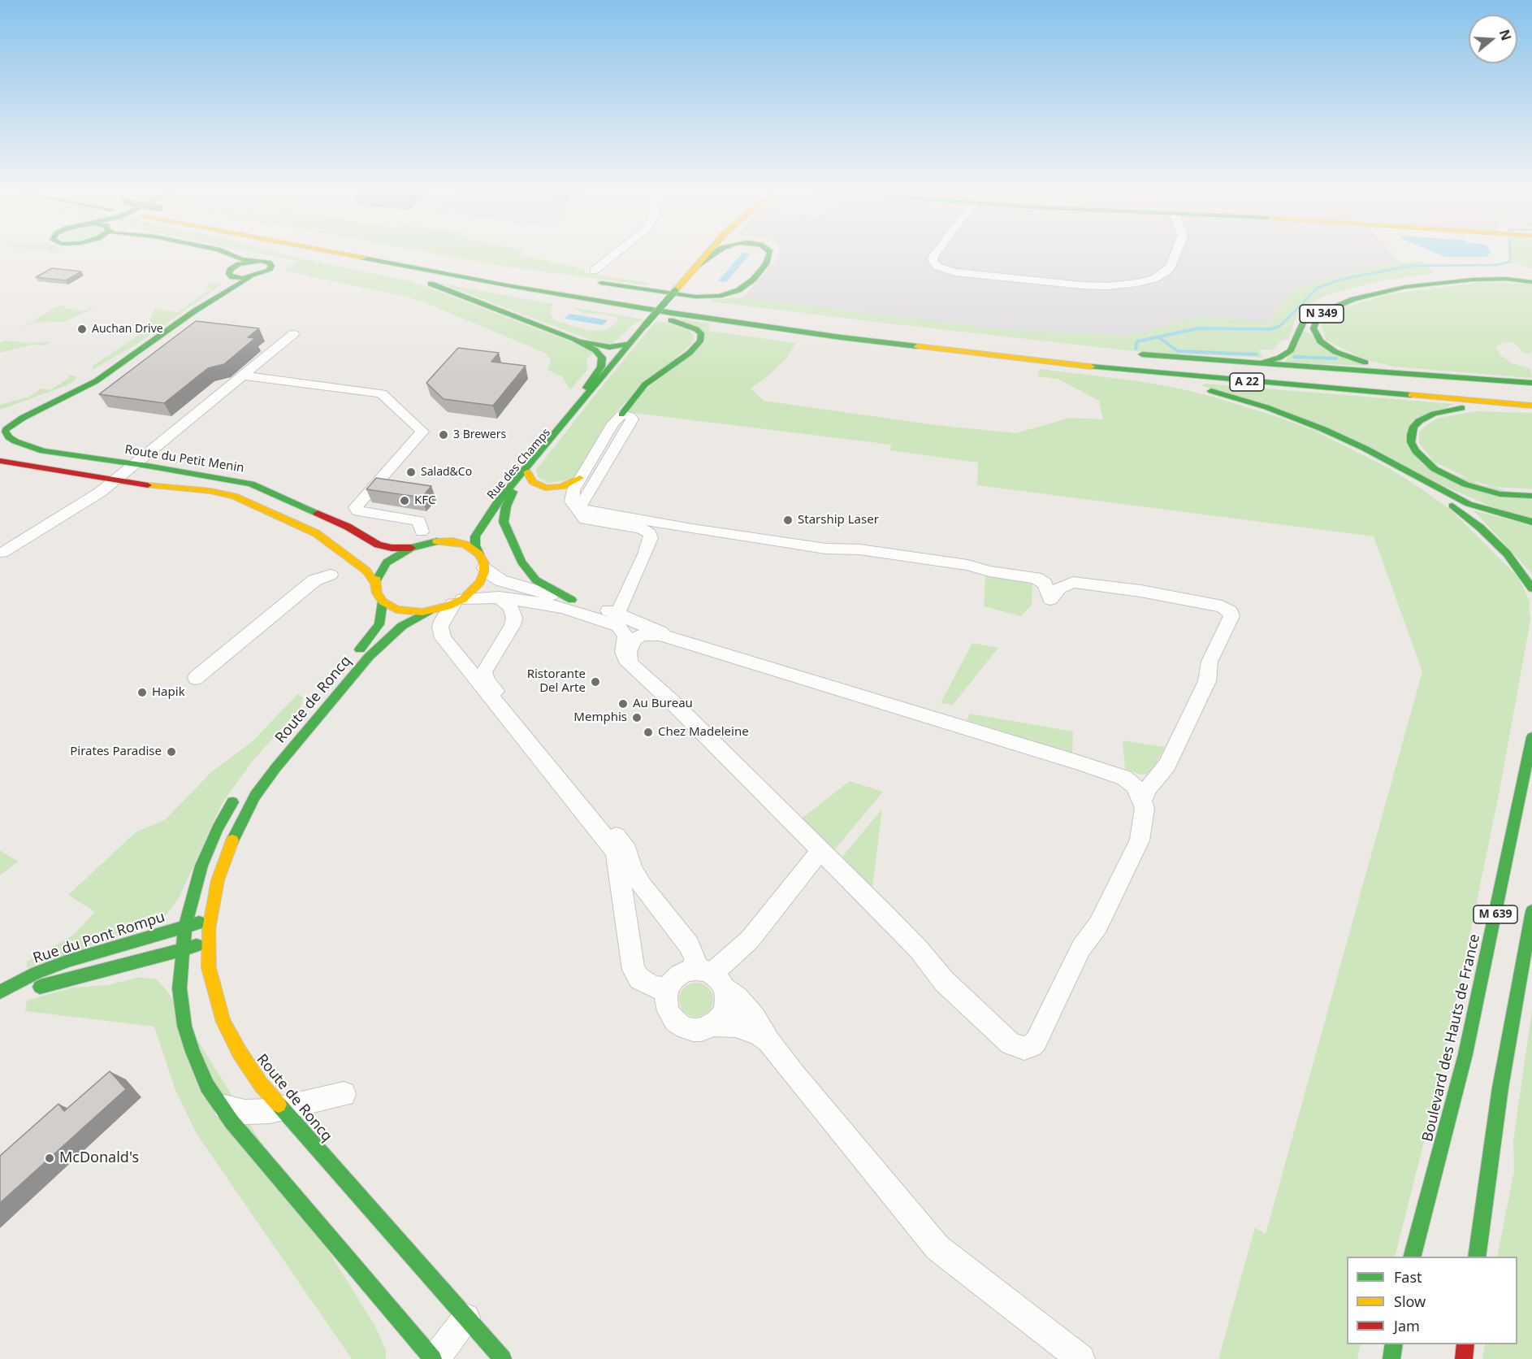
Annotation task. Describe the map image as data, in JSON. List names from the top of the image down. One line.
{"streets":{"main road":["N 349","A 22","Route du Petit Menin","Rue des Champs","Route de Roncq","M 639","Rue du Pont Rompu","Boulevard des Hauts de France"]},"crossings":[["Route du Petit Menin","Rue des Champs"],["Route du Petit Menin","Route de Roncq"],["Rue des Champs","Route de Roncq"],["Route de Roncq","Rue du Pont Rompu"]],"places":["Auchan Drive","3 Brewers","Salad&Co","KFC","Starship Laser","Ristorante Del Arte","Hapik","Au Bureau","Memphis","Chez Madeleine","Pirates Paradise","McDonald's"],"legend":["Fast","Slow","Jam"],"north":"right"}
